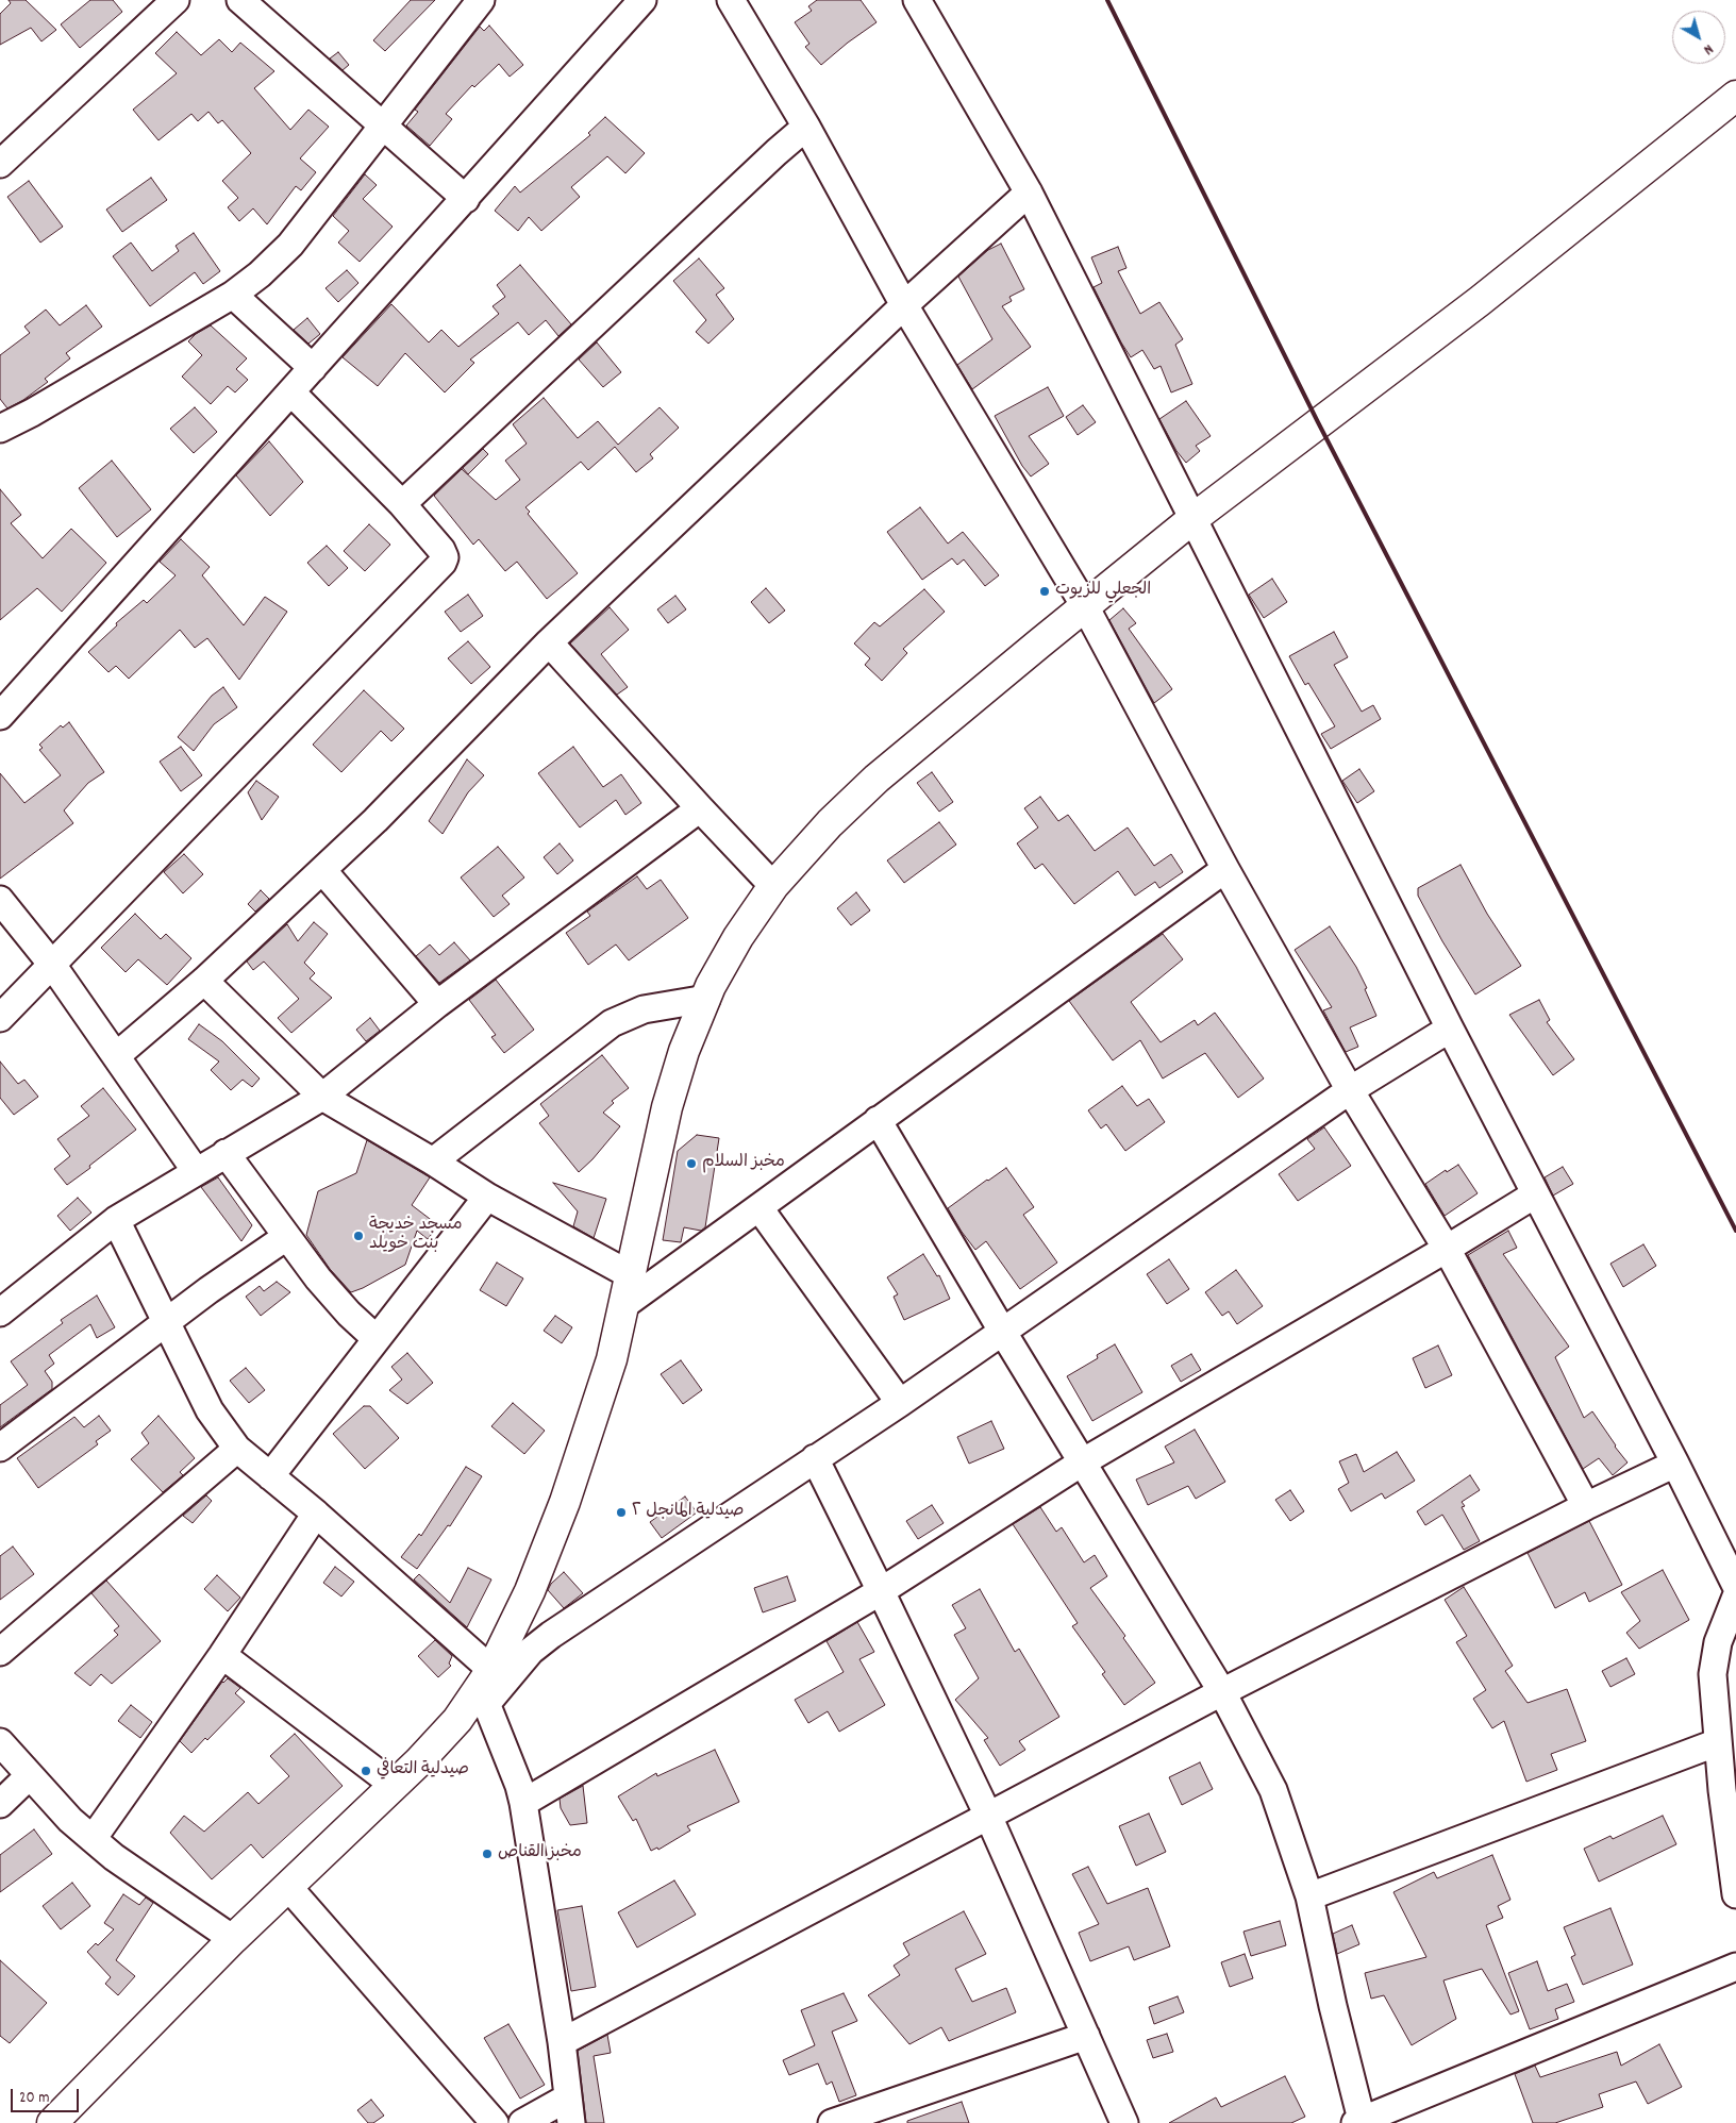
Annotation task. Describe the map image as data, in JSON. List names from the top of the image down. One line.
{"places":["الجعلي للزيوت","مخبز السلام","مسجد خديجة بنت خويلد","صيدلية المانجل ٢","صيدلية التعافي","مخبز القناص"],"scale_bar":"20 m","north":"bottom right"}
